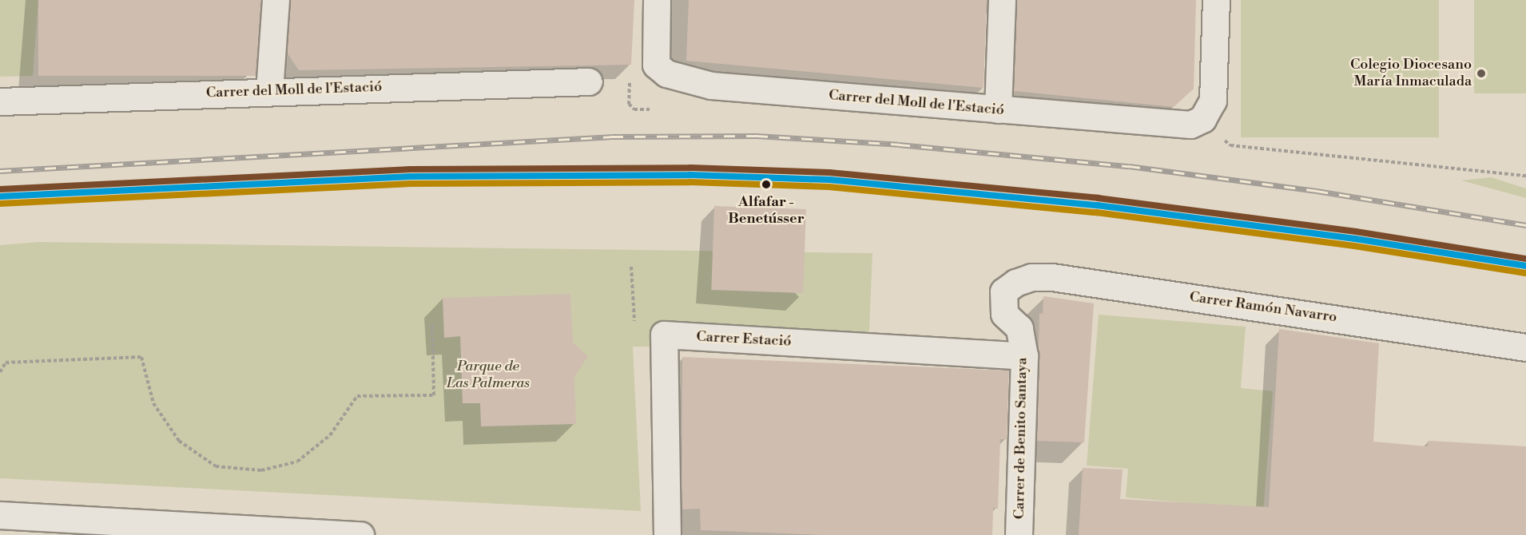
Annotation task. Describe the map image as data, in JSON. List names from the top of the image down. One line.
{"streets":{"street":["Carrer del Moll de l'Estació","Carrer Ramón Navarro","Carrer Estació","Carrer de Benito Santaya"]},"crossings":[["Carrer Ramón Navarro","Carrer de Benito Santaya"],["Carrer Estació","Carrer de Benito Santaya"]],"parks":["Parque de Las Palmeras"],"places":["Colegio Diocesano María Inmaculada","Alfafar - Benetússer"]}
